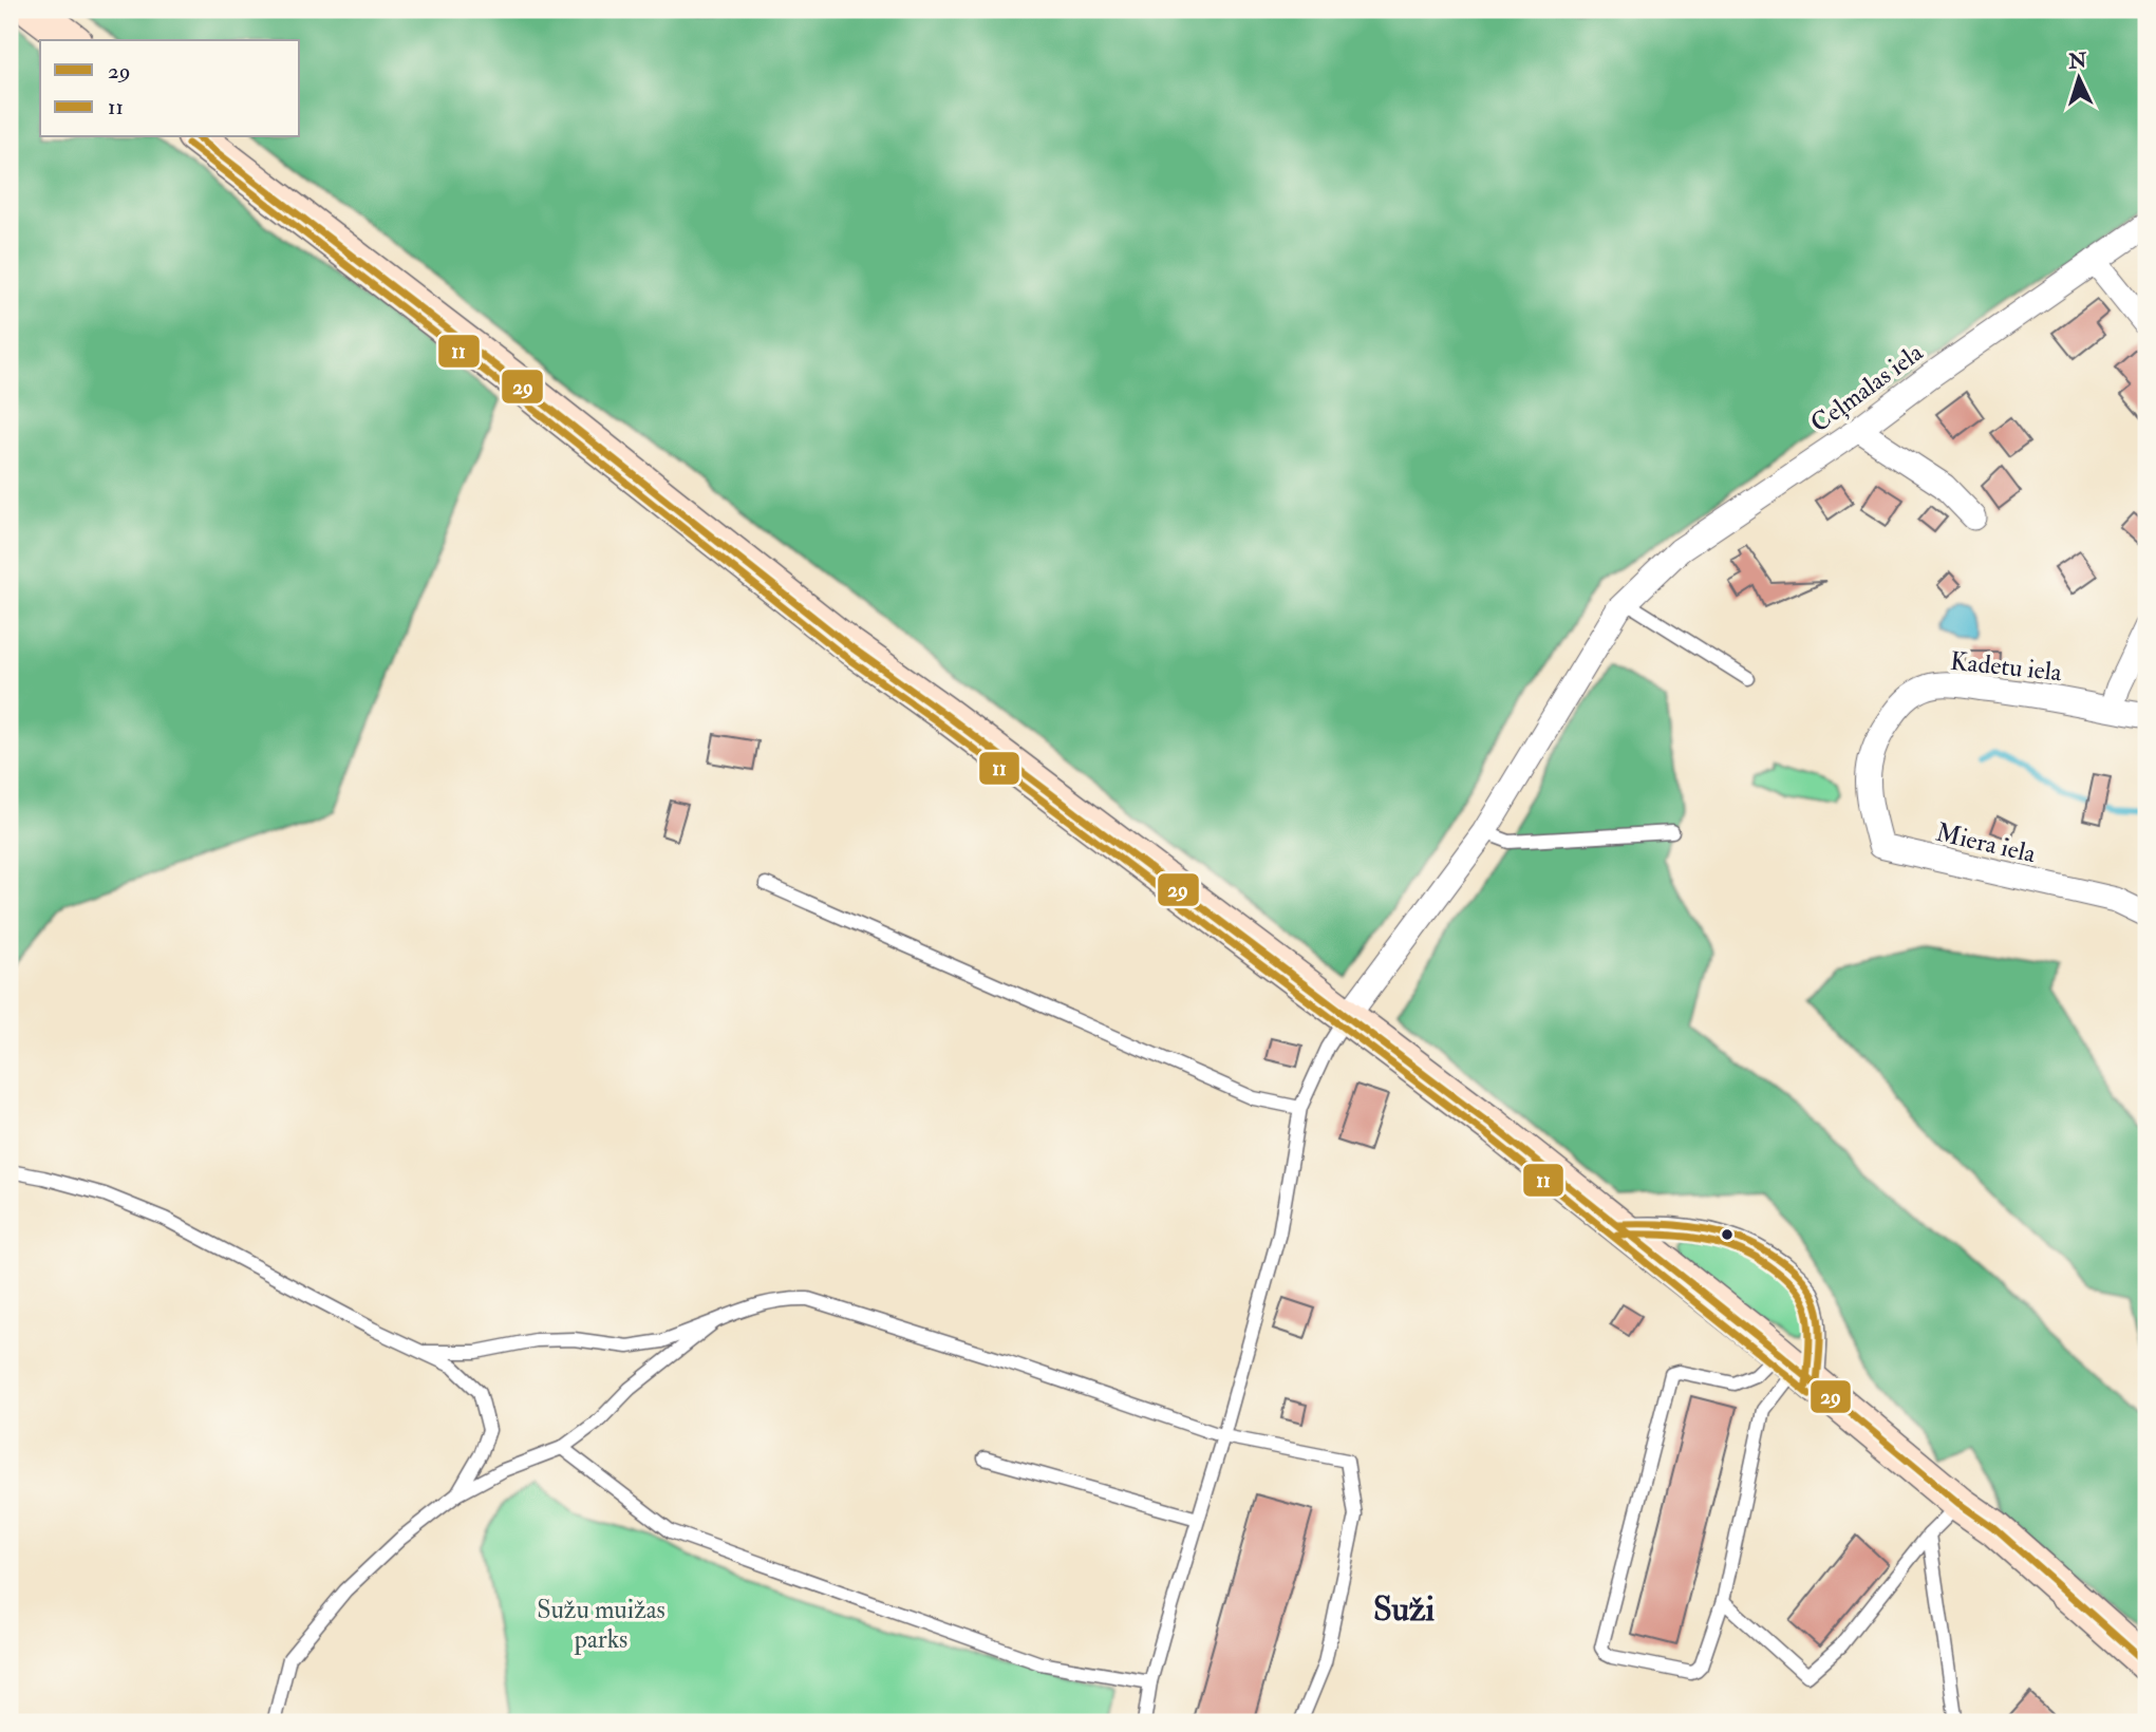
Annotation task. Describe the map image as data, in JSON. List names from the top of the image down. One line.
{"streets":{"street":["Ceļmalas iela","Kadetu iela","Miera iela"]},"crossings":[["Kadetu iela","Miera iela"]],"districts":["Suži"],"parks":["Sužu muižas parks"],"lines":["transit line 29","transit line 11"],"legend":["29","11"],"north":"top"}
